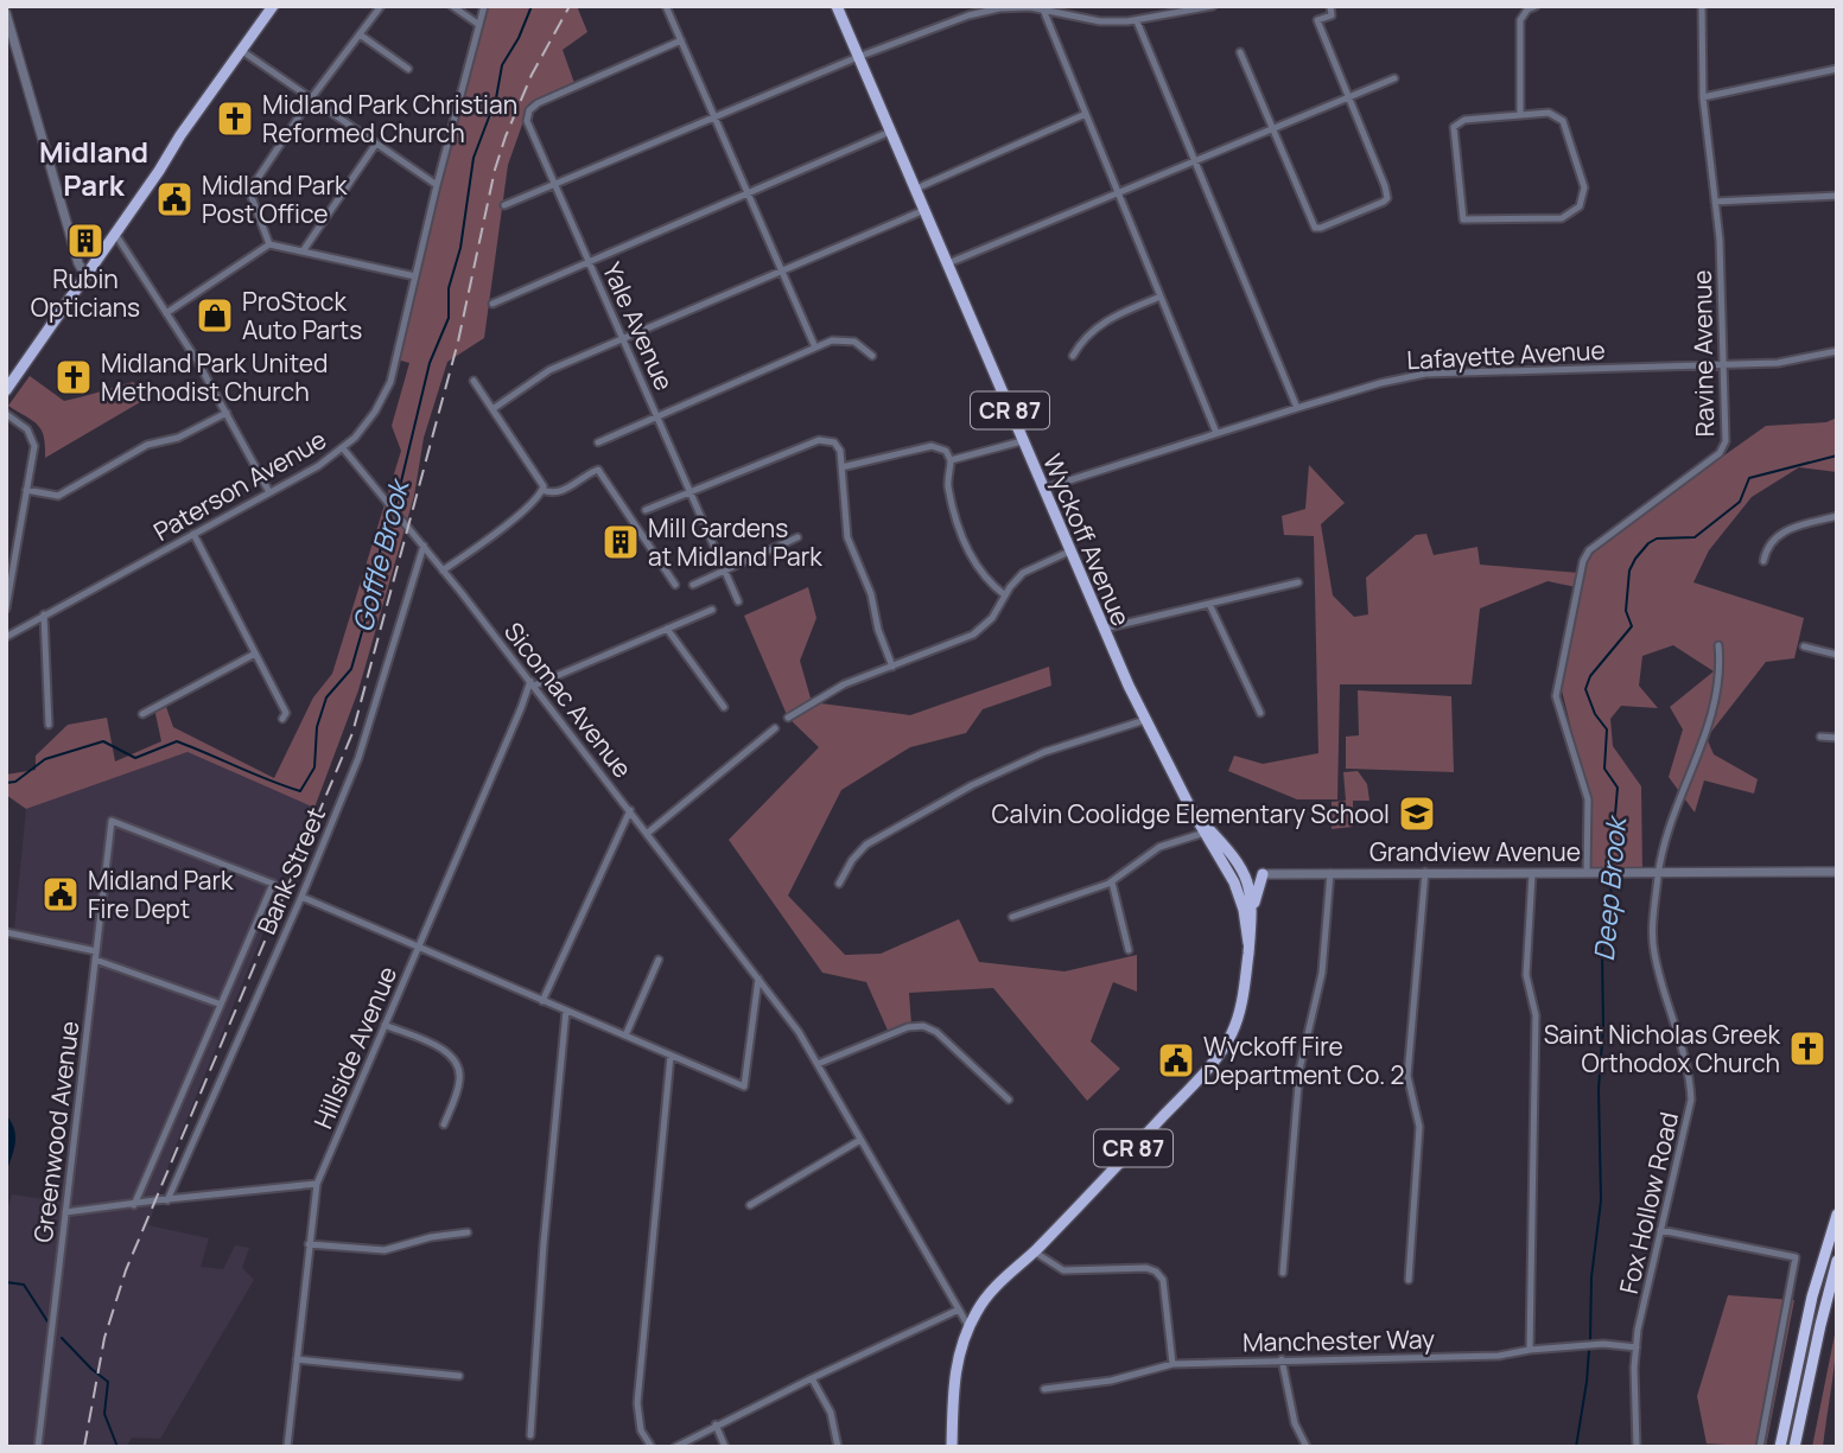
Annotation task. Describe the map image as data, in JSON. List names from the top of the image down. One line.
{"streets":{"main road":["CR 87","Wyckoff Avenue"],"street":["Yale Avenue","Ravine Avenue","Lafayette Avenue","Paterson Avenue","Sicomac Avenue","Grandview Avenue","Bank Street","Hillside Avenue","Greenwood Avenue","Fox Hollow Road","Manchester Way"]},"crossings":[["Ravine Avenue","Lafayette Avenue"],["Ravine Avenue","Grandview Avenue"],["Lafayette Avenue","Wyckoff Avenue"],["Paterson Avenue","Sicomac Avenue"],["Wyckoff Avenue","Sicomac Avenue"],["Sicomac Avenue","Bank Street"],["Sicomac Avenue","Hillside Avenue"],["Grandview Avenue","Fox Hollow Road"],["Fox Hollow Road","Manchester Way"]],"districts":["Midland Park"],"water":["Goffle Brook","Deep Brook"],"places":{"church":["Midland Park Christian Reformed Church","Midland Park United Methodist Church","Saint Nicholas Greek Orthodox Church"],"public building":["Midland Park Post Office","Midland Park Fire Dept","Wyckoff Fire Department Co. 2"],"building":["Rubin Opticians","Mill Gardens at Midland Park"],"shop":["ProStock Auto Parts"],"school or university":["Calvin Coolidge Elementary School"]}}
